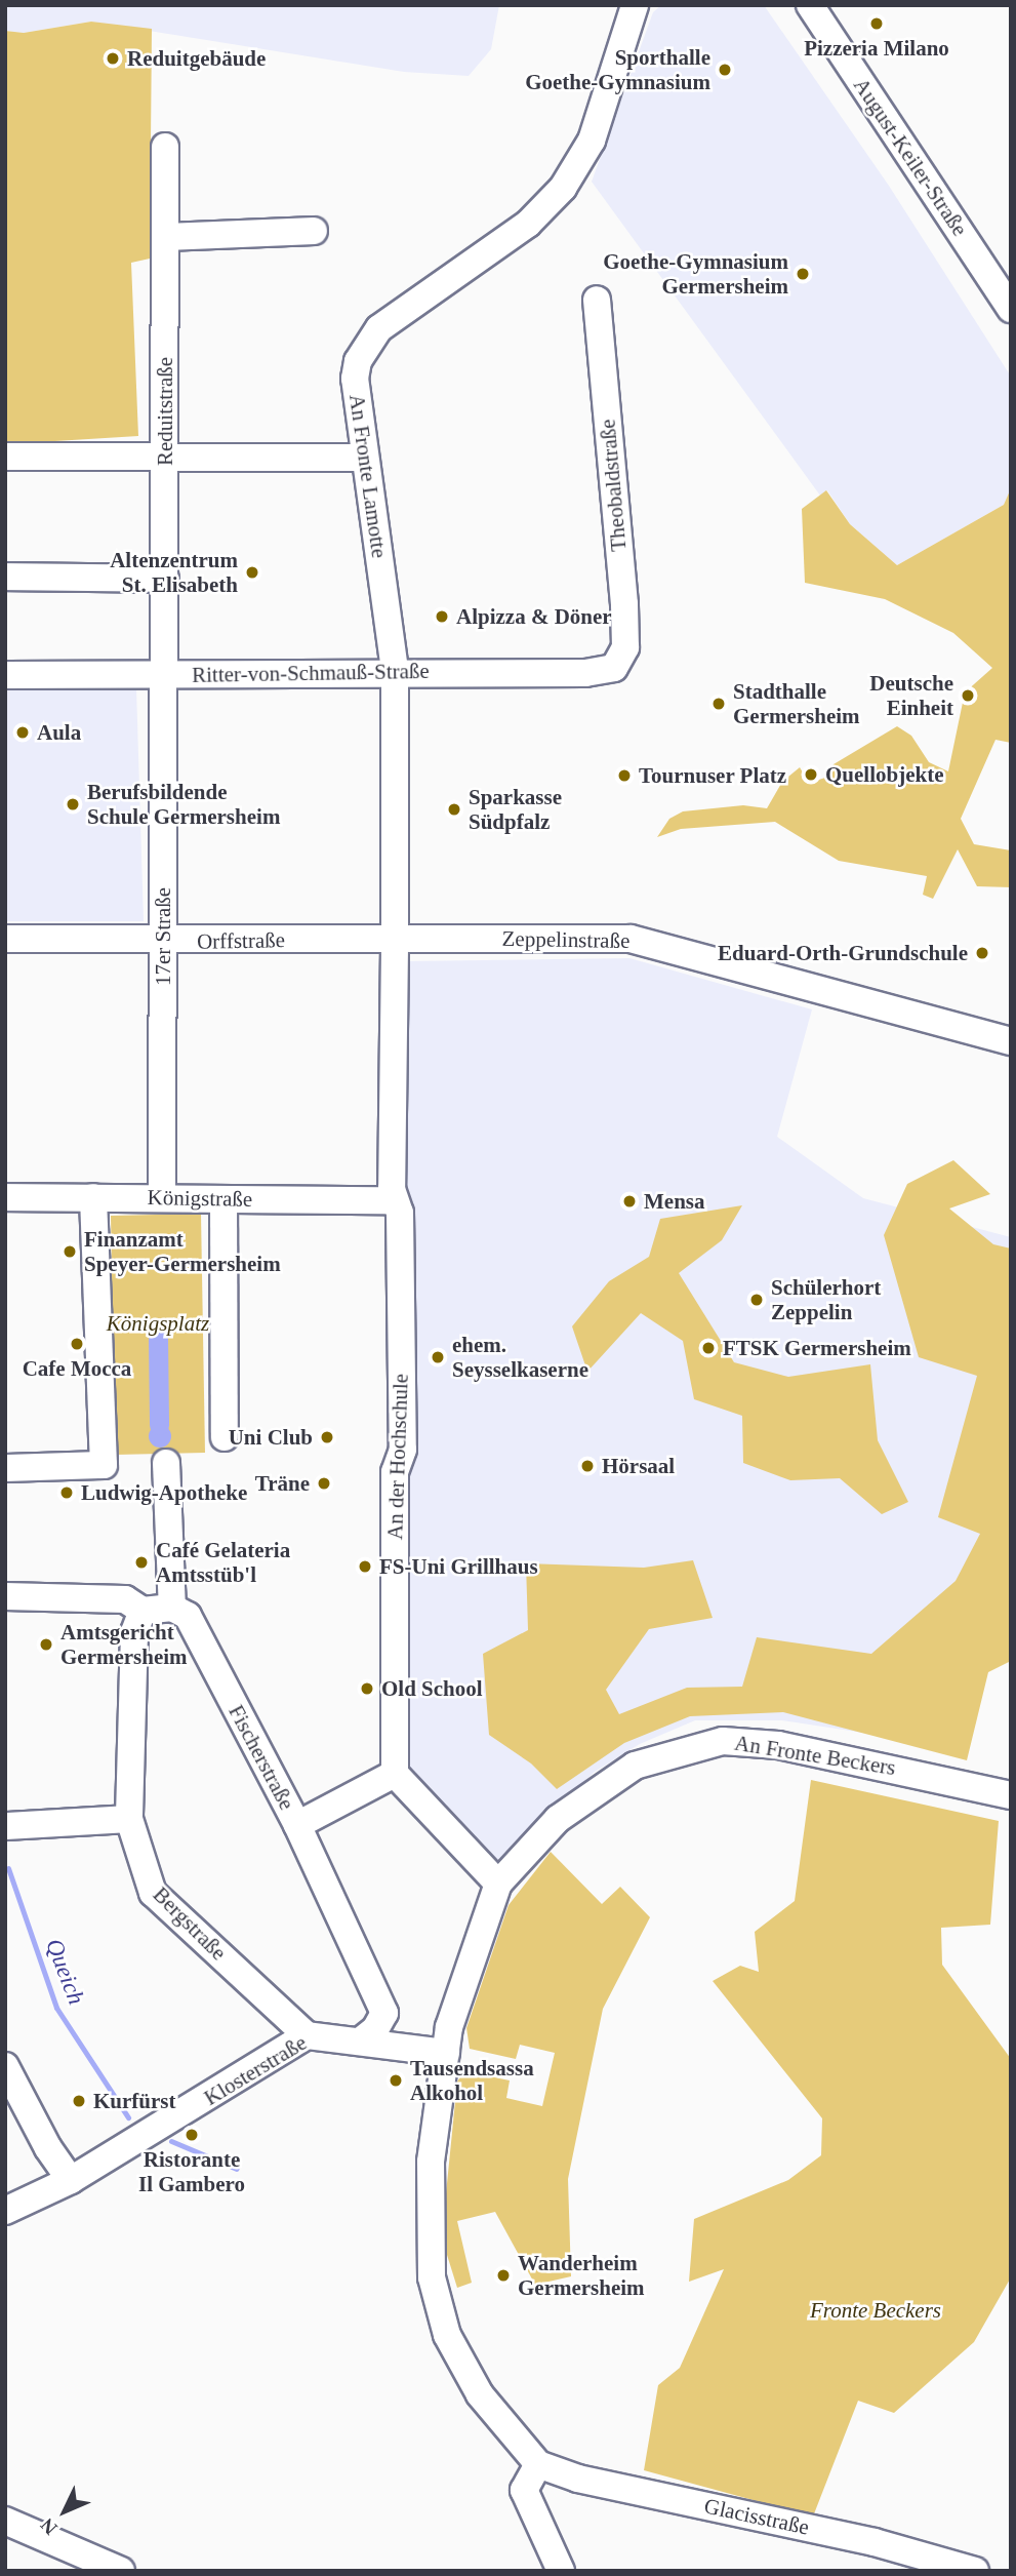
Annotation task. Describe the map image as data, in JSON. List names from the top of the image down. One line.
{"streets":{"street":["August-Keiler-Straße","Reduitstraße","An Fronte Lamotte","Theobaldstraße","Ritter-von-Schmauß-Straße","17er Straße","Zeppelinstraße","Orffstraße","Königstraße","An der Hochschule","An Fronte Beckers","Fischerstraße","Bergstraße","Klosterstraße","Glacisstraße"]},"crossings":[["Reduitstraße","Ritter-von-Schmauß-Straße"],["Reduitstraße","17er Straße"],["An Fronte Lamotte","Ritter-von-Schmauß-Straße"],["An Fronte Lamotte","Zeppelinstraße"],["An Fronte Lamotte","Orffstraße"],["An Fronte Lamotte","An der Hochschule"],["Theobaldstraße","Ritter-von-Schmauß-Straße"],["Ritter-von-Schmauß-Straße","17er Straße"],["17er Straße","Orffstraße"],["17er Straße","Königstraße"],["Zeppelinstraße","Orffstraße"],["Zeppelinstraße","An der Hochschule"],["Orffstraße","An der Hochschule"],["Königstraße","An der Hochschule"],["An Fronte Beckers","Klosterstraße"],["An Fronte Beckers","Glacisstraße"],["Fischerstraße","Klosterstraße"],["Bergstraße","Klosterstraße"]],"water":["Queich"],"parks":["Königsplatz","Fronte Beckers"],"places":["Pizzeria Milano","Reduitgebäude","Sporthalle Goethe-Gymnasium","Goethe-Gymnasium Germersheim","Altenzentrum St. Elisabeth","Alpizza & Döner","Deutsche Einheit","Stadthalle Germersheim","Aula","Quellobjekte","Tournuser Platz","Berufsbildende Schule Germersheim","Sparkasse Südpfalz","Eduard-Orth-Grundschule","Mensa","Finanzamt Speyer-Germersheim","Schülerhort Zeppelin","Cafe Mocca","FTSK Germersheim","ehem. Seysselkaserne","Uni Club","Hörsaal","Träne","Ludwig-Apotheke","Café Gelateria Amtsstüb'l","FS-Uni Grillhaus","Amtsgericht Germersheim","Old School","Tausendsassa Alkohol","Kurfürst","Ristorante Il Gambero","Wanderheim Germersheim"],"north":"bottom left"}
